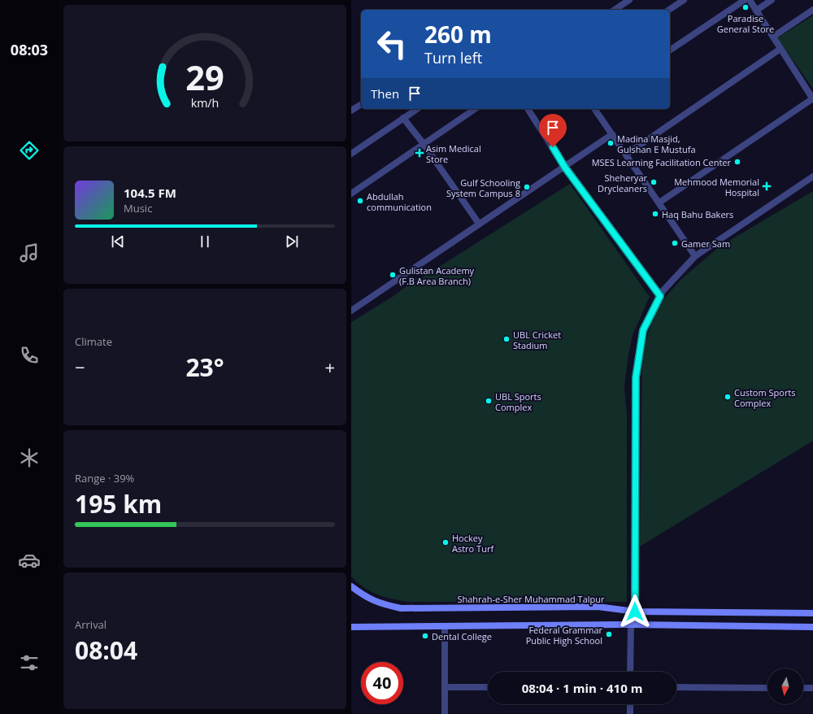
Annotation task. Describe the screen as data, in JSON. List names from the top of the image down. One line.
{"streets":{"main road":["Shahrah-e-Sher Muhammad Talpur"]},"places":{"other":["Paradise General Store","Madina Masjid, Gulshan E Mustufa","MSES Learning Facilitation Center","Sheheryar Drycleaners","Gulf Schooling System Campus 8","Abdullah communication","Haq Bahu Bakers","Gamer Sam","Gulistan Academy (F.B Area Branch)","UBL Cricket Stadium","Custom Sports Complex","UBL Sports Complex","Hockey Astro Turf","Federal Grammar Public High School","Dental College"],"health":["Asim Medical Store","Mehmood Memorial Hospital"]},"north":"bottom","page":{"tabs":"08:03","turn":["260 m","Turn left"],"then":"Then","song":["104.5 FM","Music"],"tile":["Climate",["Range · 39%","195 km"],["Arrival","08:04"]],"heat":["−","23°","+"],"limit":"40","trip":"08:04 · 1 min · 410 m","gauge":["29","km/h"]}}
